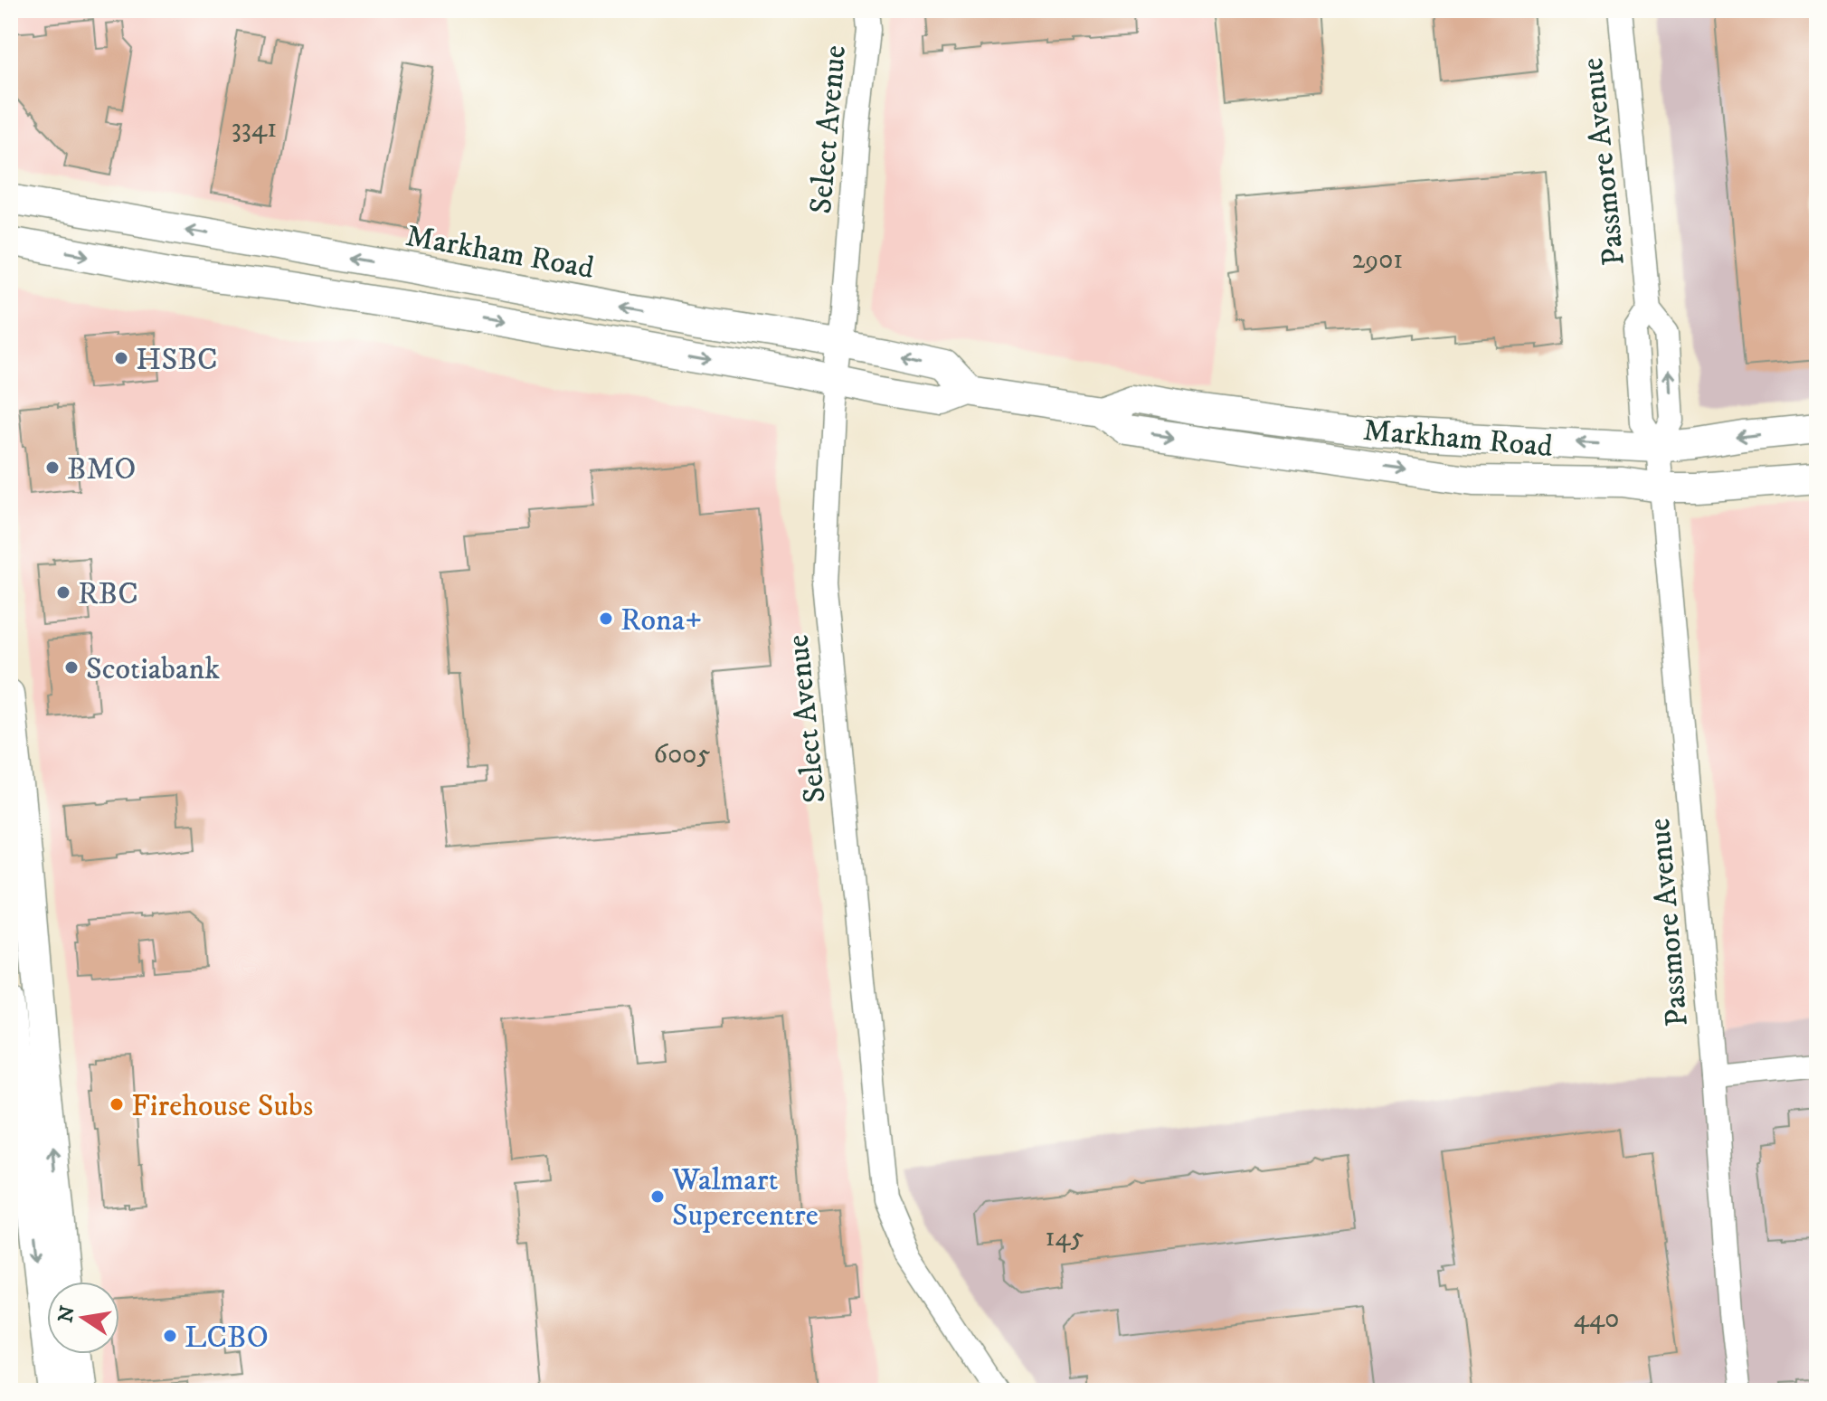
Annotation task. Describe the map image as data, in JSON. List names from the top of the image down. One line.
{"streets":{"main road":["Markham Road"],"street":["Select Avenue","Passmore Avenue"]},"crossings":[["Select Avenue","Markham Road"],["Passmore Avenue","Markham Road"]],"places":["HSBC","BMO","RBC","Rona+","Scotiabank","Firehouse Subs","Walmart Supercentre","LCBO"],"house_numbers":["3341","2901","6005","145","440"],"north":"left"}
